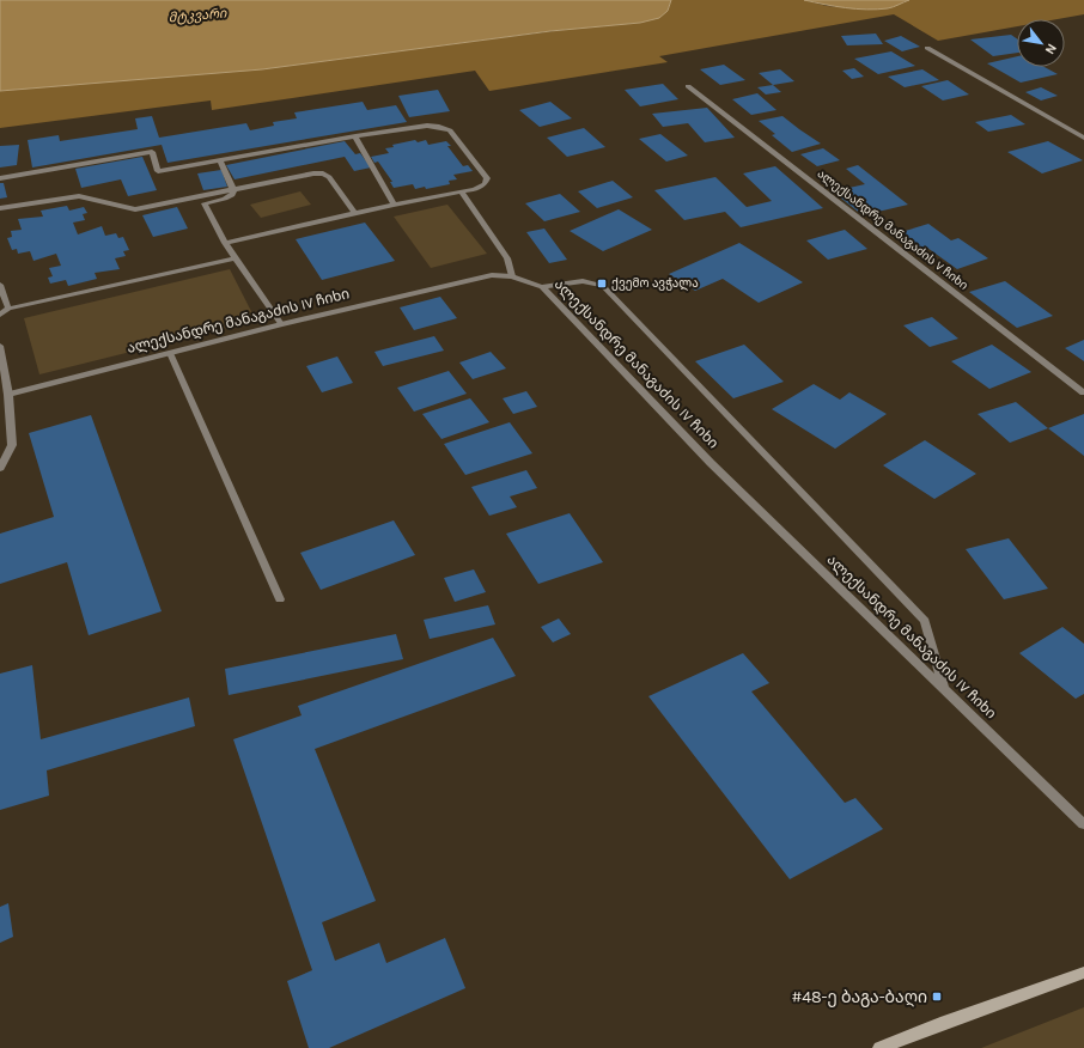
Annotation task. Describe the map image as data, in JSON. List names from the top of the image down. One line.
{"streets":{"street":["ალექსანდრე მანაგაძის V ჩიხი","ალექსანდრე მანაგაძის IV ჩიხი"]},"water":["მტკვარი"],"places":{"transit":["ქვემო ავჭალა","#48-ე ბაგა-ბაღი"]},"north":"bottom right"}
